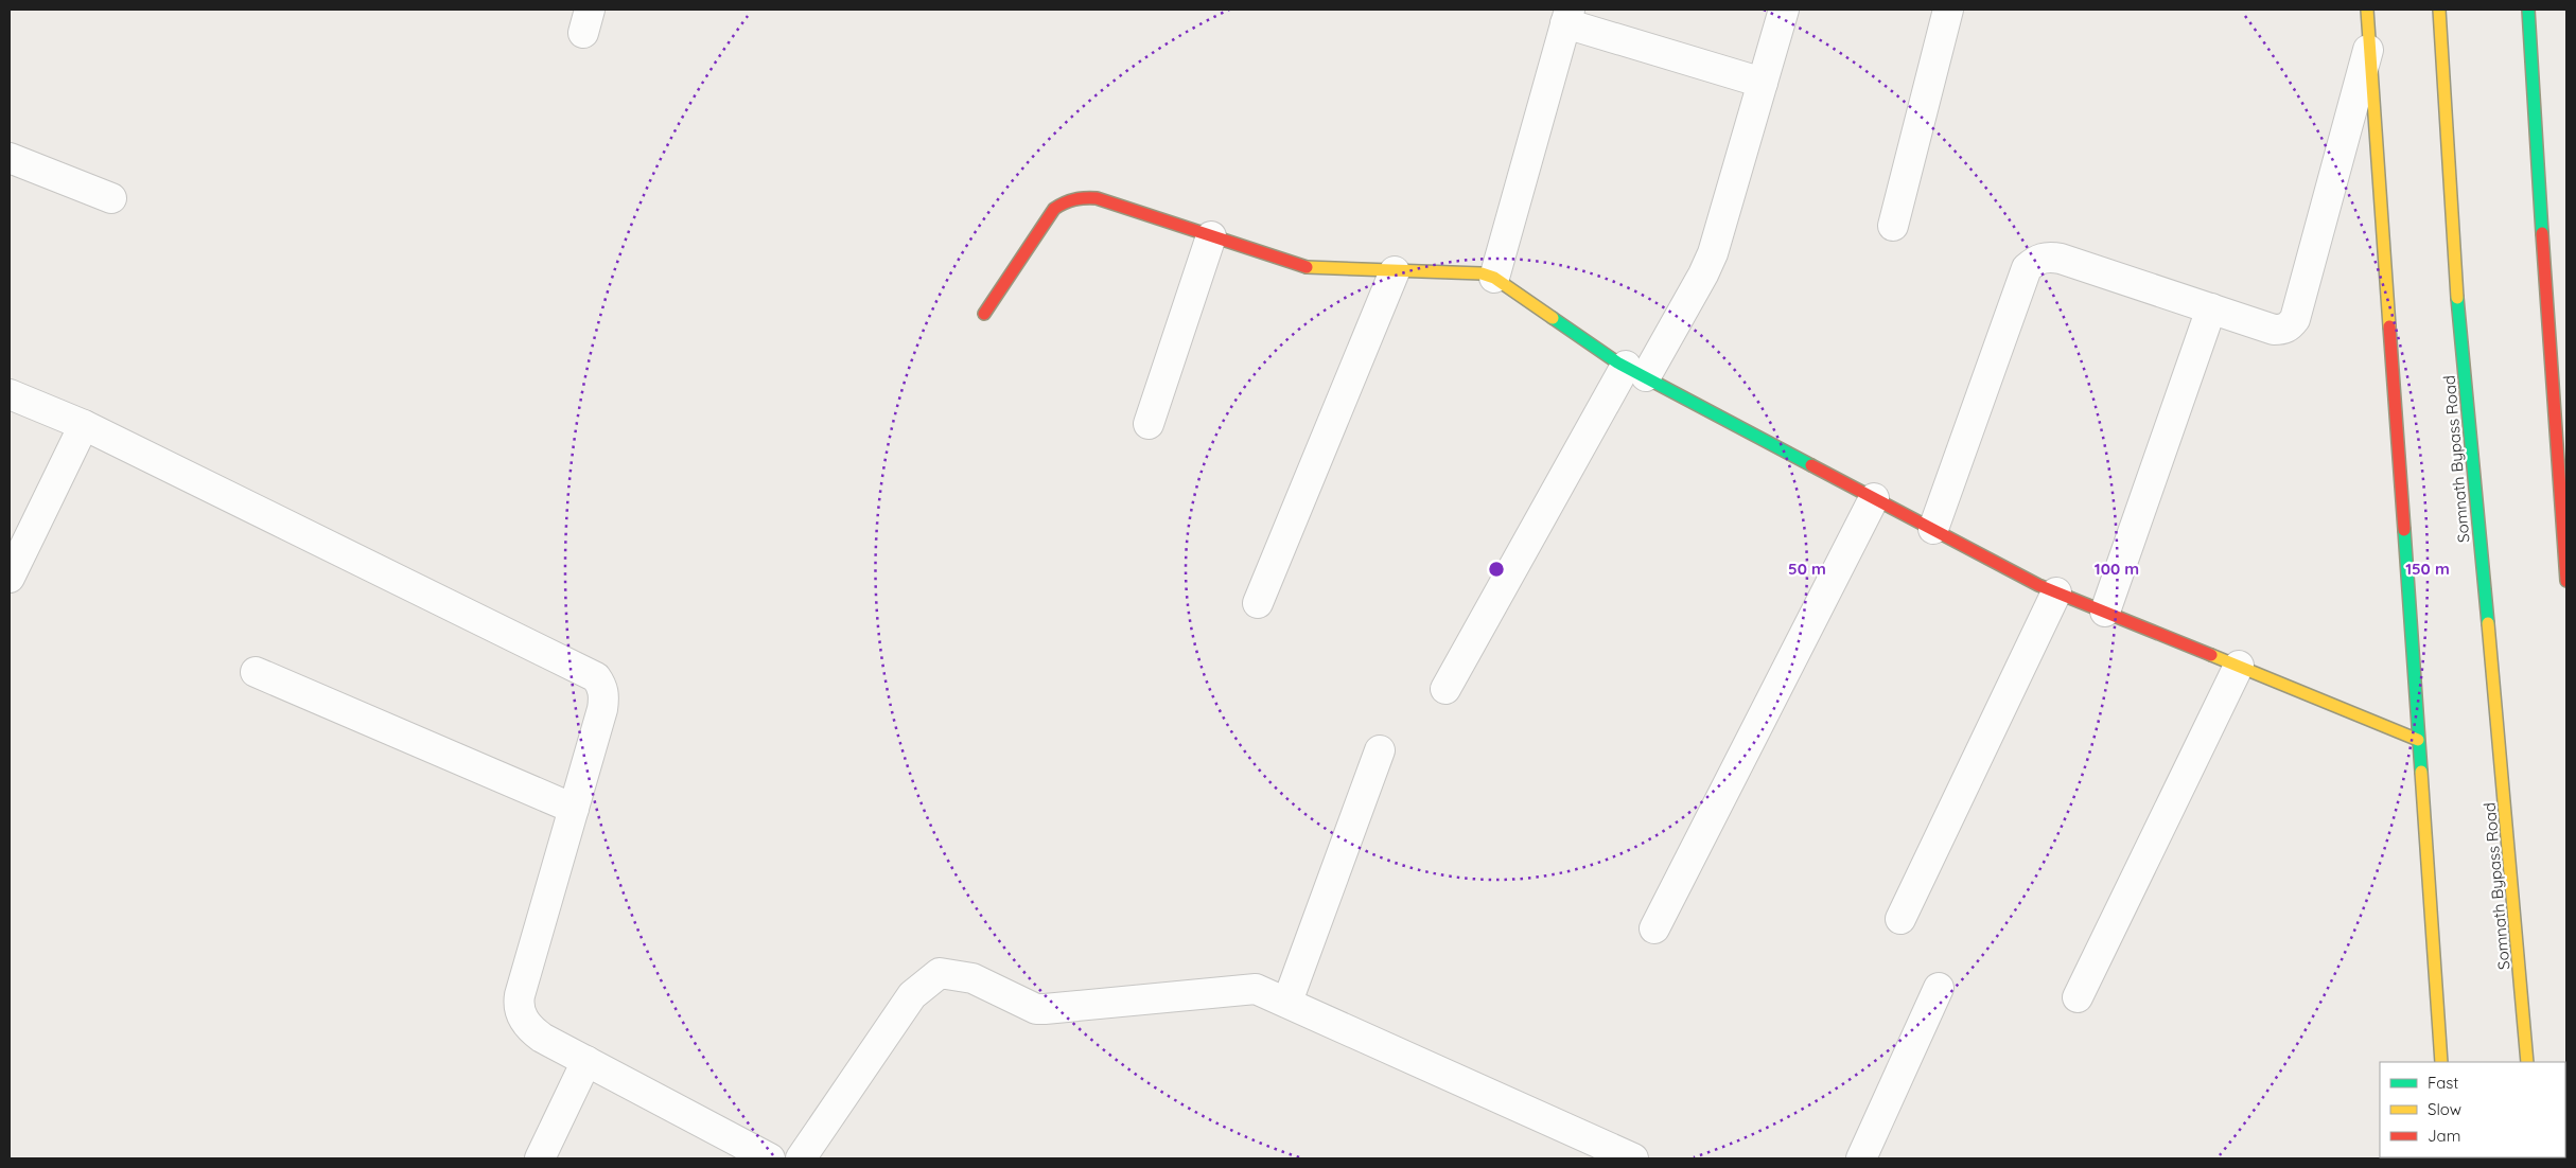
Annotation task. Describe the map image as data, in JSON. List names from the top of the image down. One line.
{"streets":{"main road":["Somnath Bypass Road"]},"legend":["Fast","Slow","Jam"],"rings":["50 m","100 m","150 m"]}
